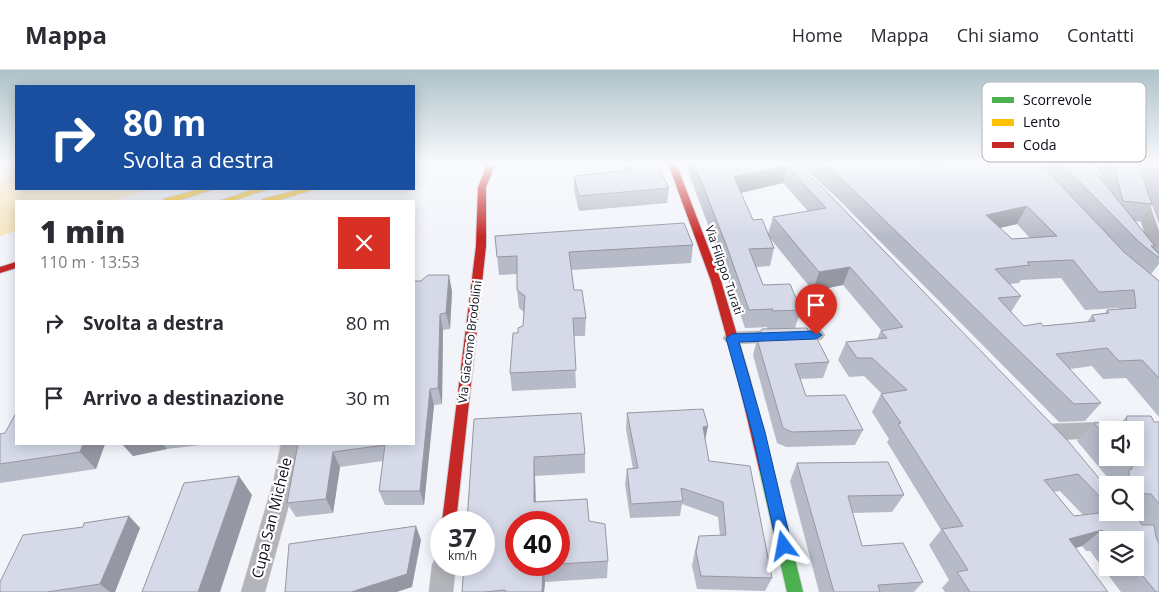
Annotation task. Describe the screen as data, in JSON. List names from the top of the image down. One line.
{"streets":{"main road":["Via Filippo Turati","Via Giacomo Brodolini"],"street":["Cupa San Michele"]},"legend":["Scorrevole","Lento","Coda"],"page":{"header":"Mappa","nav":["Home","Mappa","Chi siamo","Contatti"],"turn":["80 m","Svolta a destra"],"heading":["1 min","110 m · 13:53"],"list":[{"name":"Svolta a destra","value":"80 m"},{"name":"Arrivo a destinazione","value":"30 m"}],"speed":"37 km/h","limit":"40"}}
